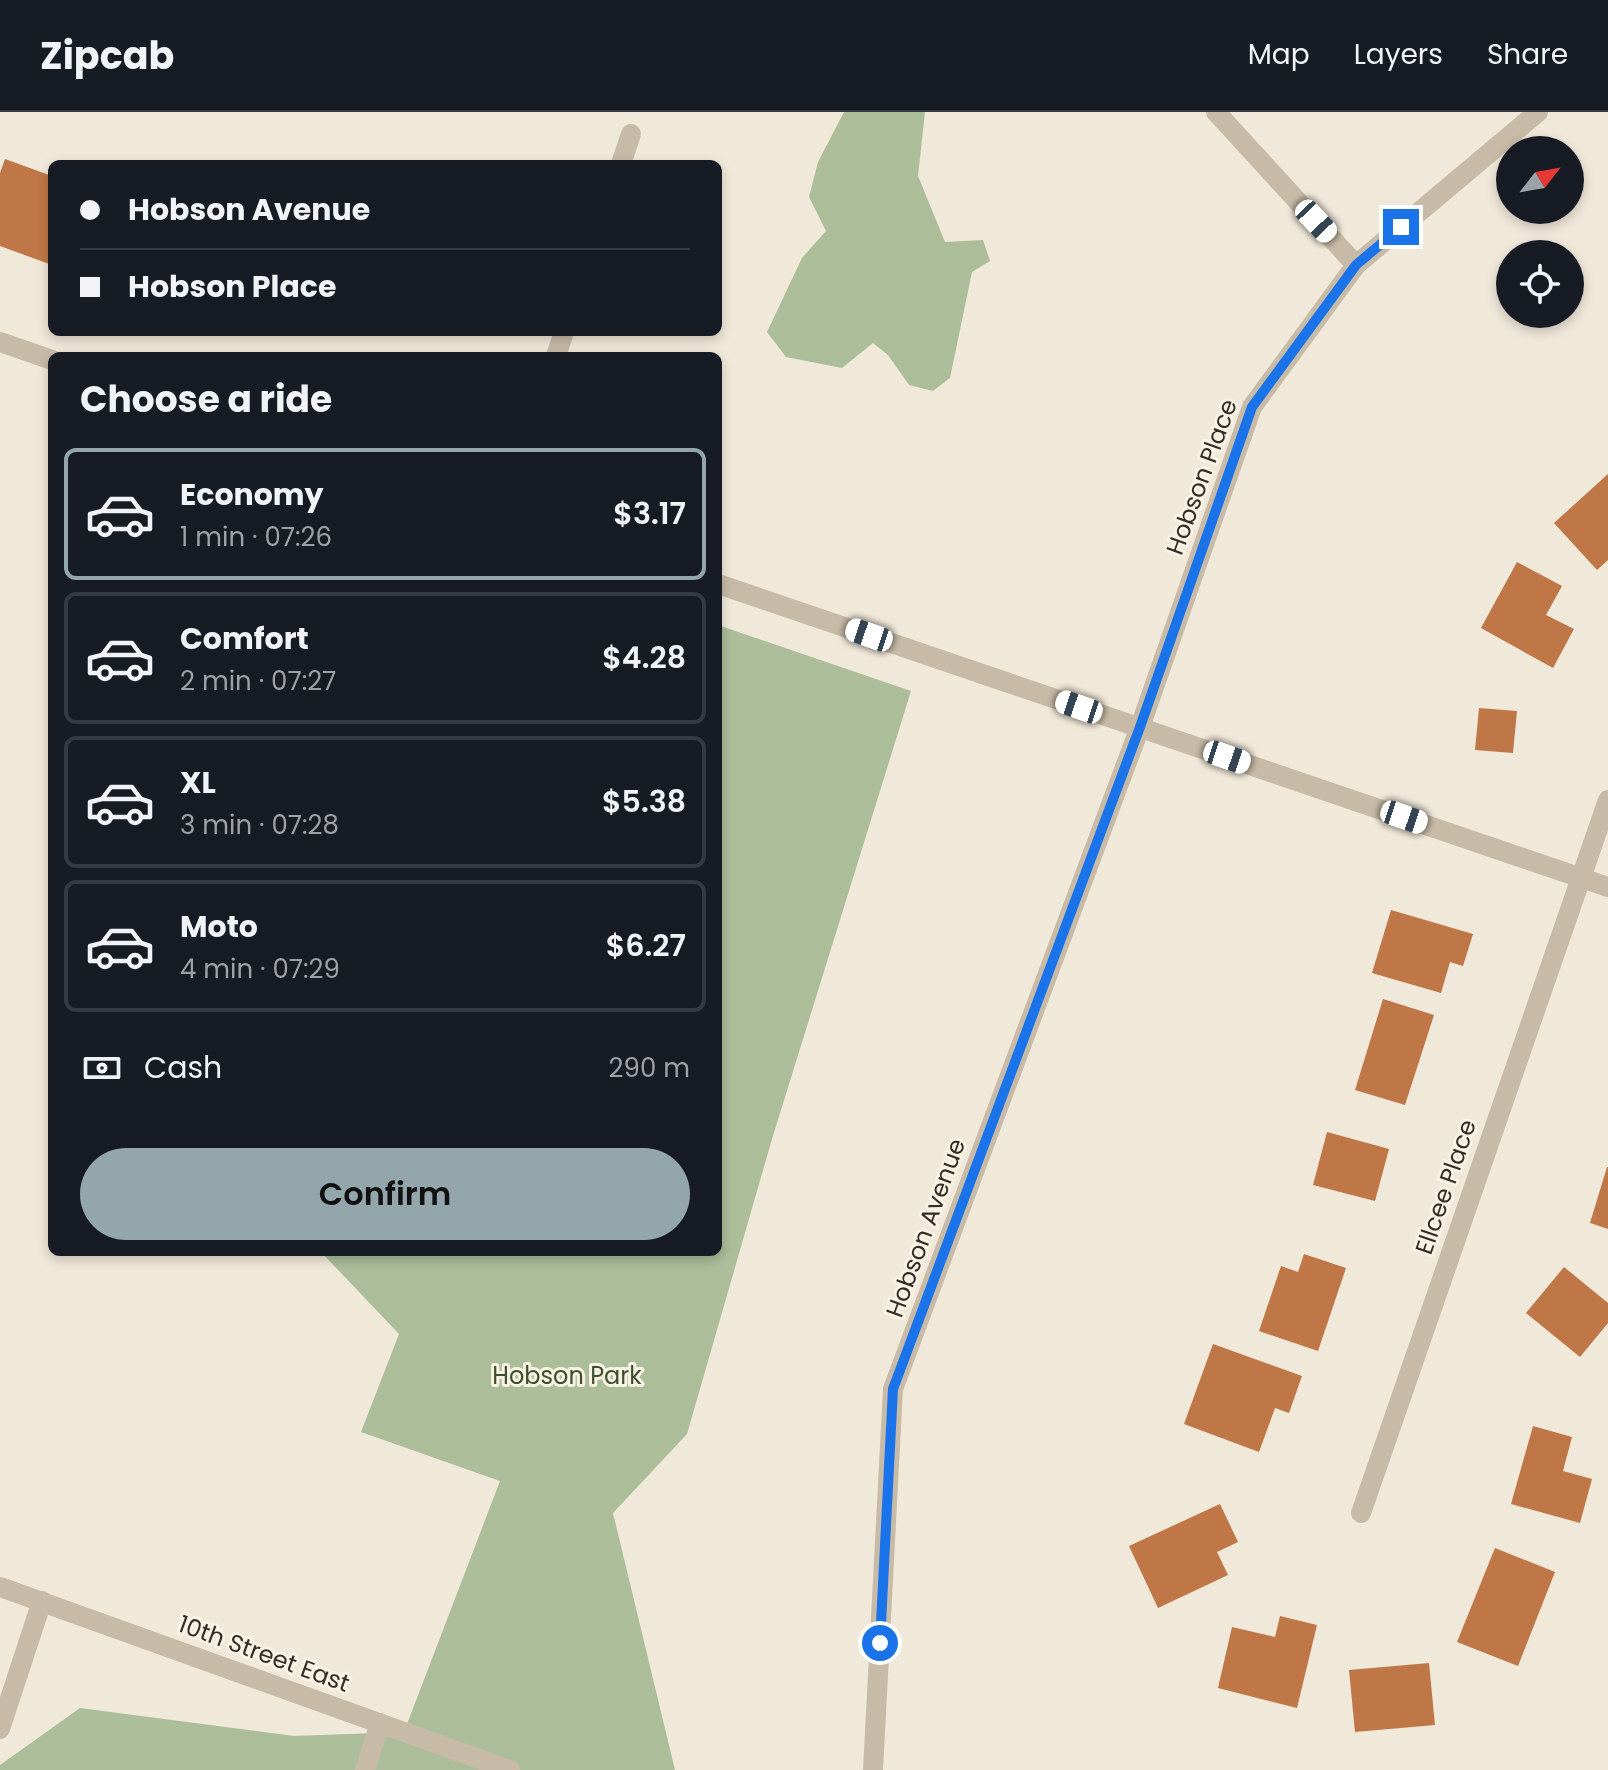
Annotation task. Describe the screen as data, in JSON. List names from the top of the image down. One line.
{"streets":{"street":["Hobson Place","Ellcee Place","Hobson Avenue","10th Street East"]},"crossings":[["Hobson Place","Hobson Avenue"]],"parks":["Hobson Park"],"north":"top right","page":{"header":"Zipcab","nav":["Map","Layers","Share"],"banner":["Hobson Avenue","Hobson Place"],"heading":"Choose a ride","list":[{"name":"Economy","note":"1 min · 07:26","value":"$3.17"},{"name":"Comfort","note":"2 min · 07:27","value":"$4.28"},{"name":"XL","note":"3 min · 07:28","value":"$5.38"},{"name":"Moto","note":"4 min · 07:29","value":"$6.27"}],"pay":["Cash","290 m"],"buttons":"Confirm"}}
